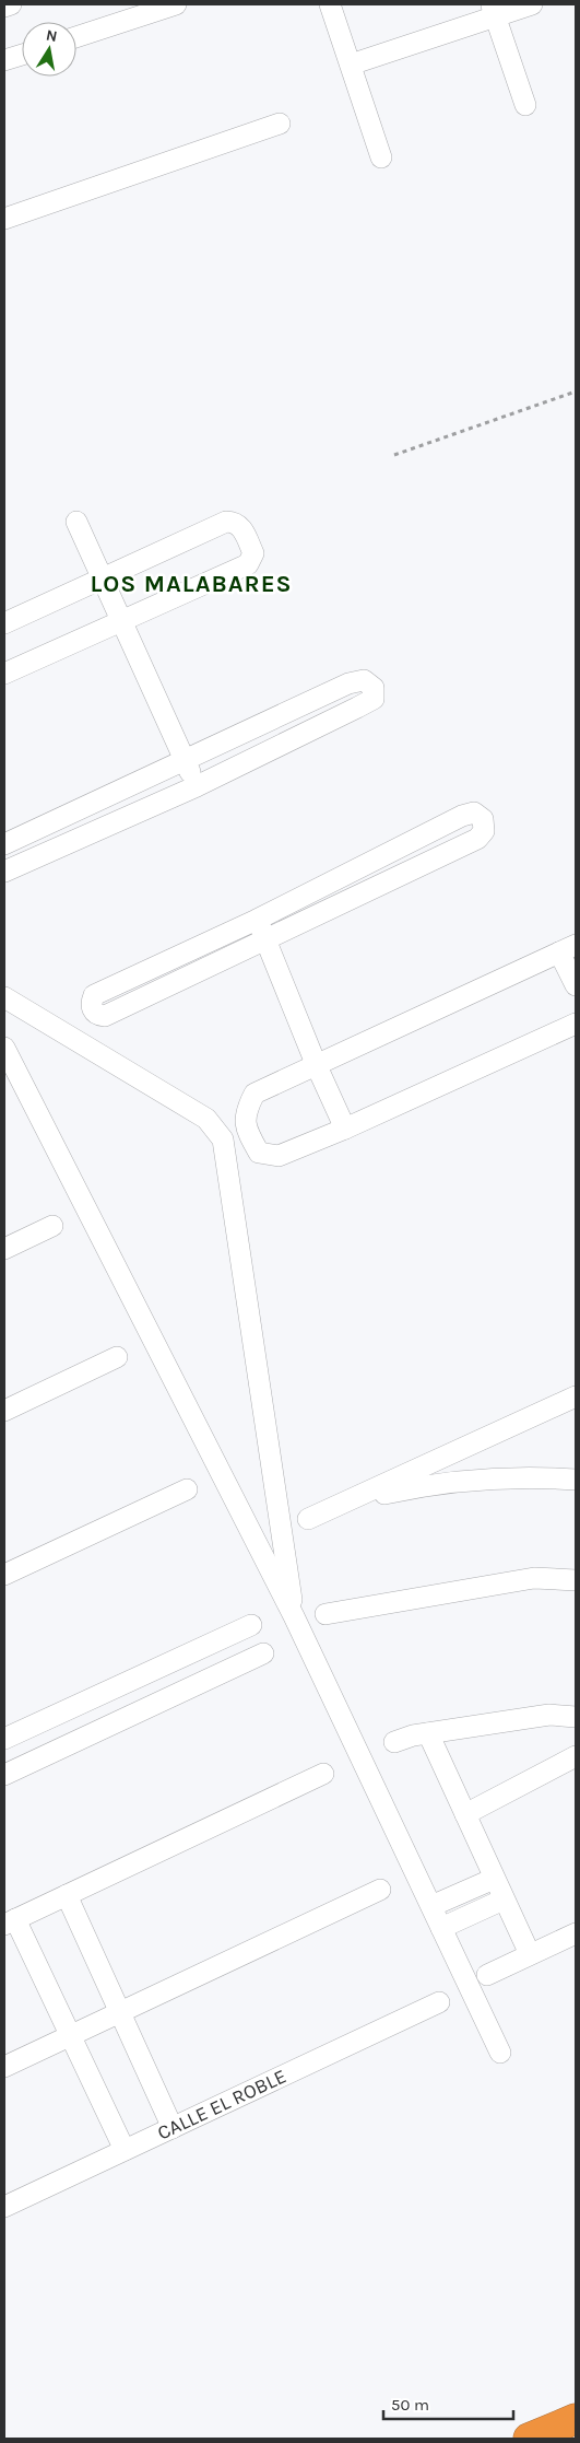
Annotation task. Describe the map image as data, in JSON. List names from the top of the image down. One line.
{"streets":{"street":["CALLE EL ROBLE"]},"districts":["LOS MALABARES"],"scale_bar":"50 m","north":"top"}
